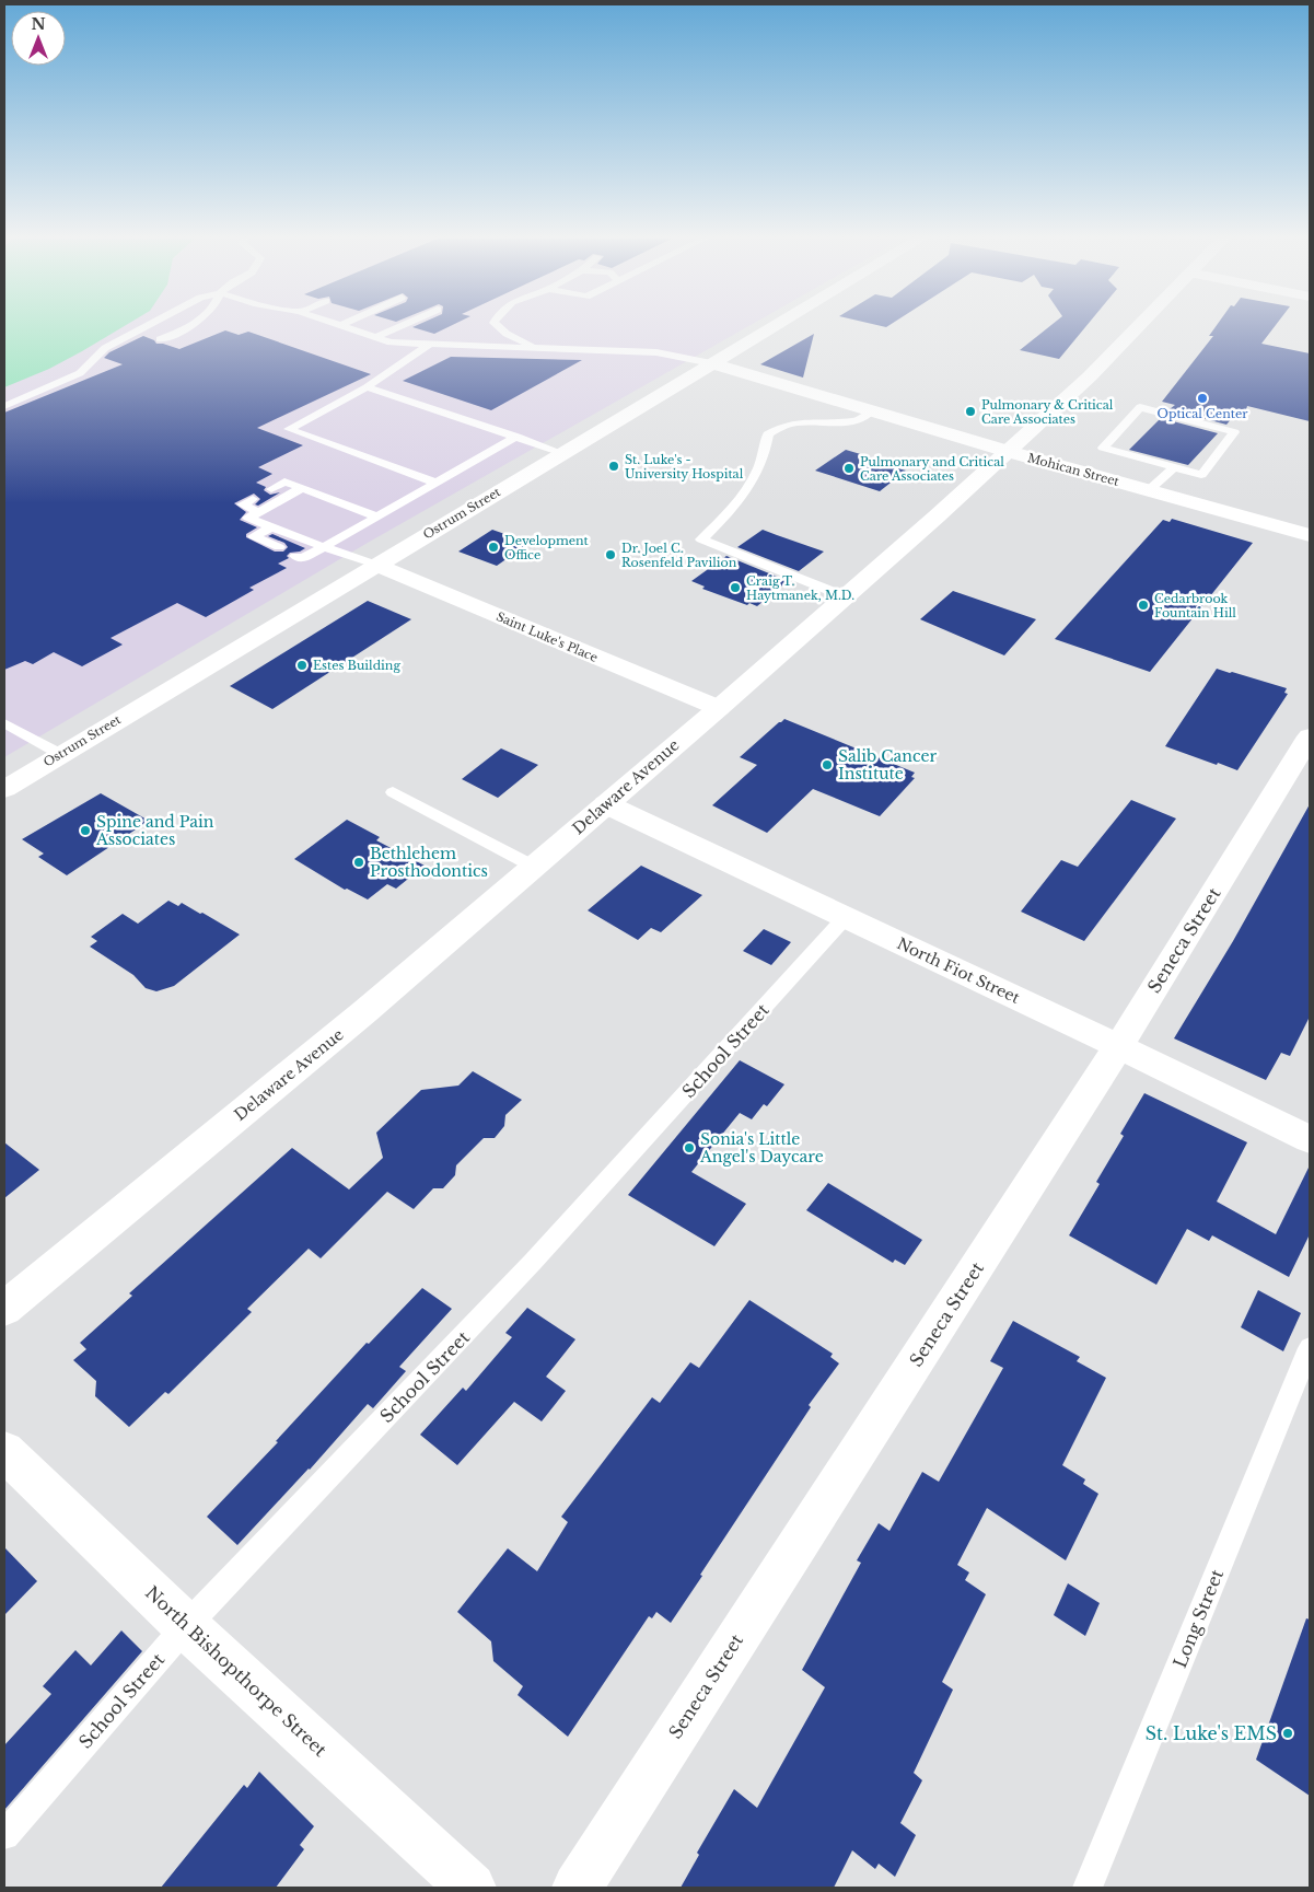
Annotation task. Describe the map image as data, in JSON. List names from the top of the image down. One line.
{"streets":{"street":["Mohican Street","Ostrum Street","Saint Luke's Place","Delaware Avenue","Seneca Street","North Fiot Street","North Bishopthorpe Street"],"lane":["School Street","Long Street"]},"crossings":[["Mohican Street","Ostrum Street"],["Mohican Street","Delaware Avenue"],["Ostrum Street","Saint Luke's Place"],["Saint Luke's Place","Delaware Avenue"],["Delaware Avenue","North Fiot Street"],["Seneca Street","North Fiot Street"],["North Fiot Street","School Street"],["School Street","North Bishopthorpe Street"]],"places":["Optical Center","Pulmonary & Critical Care Associates","St. Luke's - University Hospital","Pulmonary and Critical Care Associates","Development Office","Dr. Joel C. Rosenfeld Pavilion","Craig T. Haytmanek, M.D.","Cedarbrook Fountain Hill","Estes Building","Salib Cancer Institute","Spine and Pain Associates","Bethlehem Prosthodontics","Sonia's Little Angel's Daycare","St. Luke's EMS"],"north":"top"}
